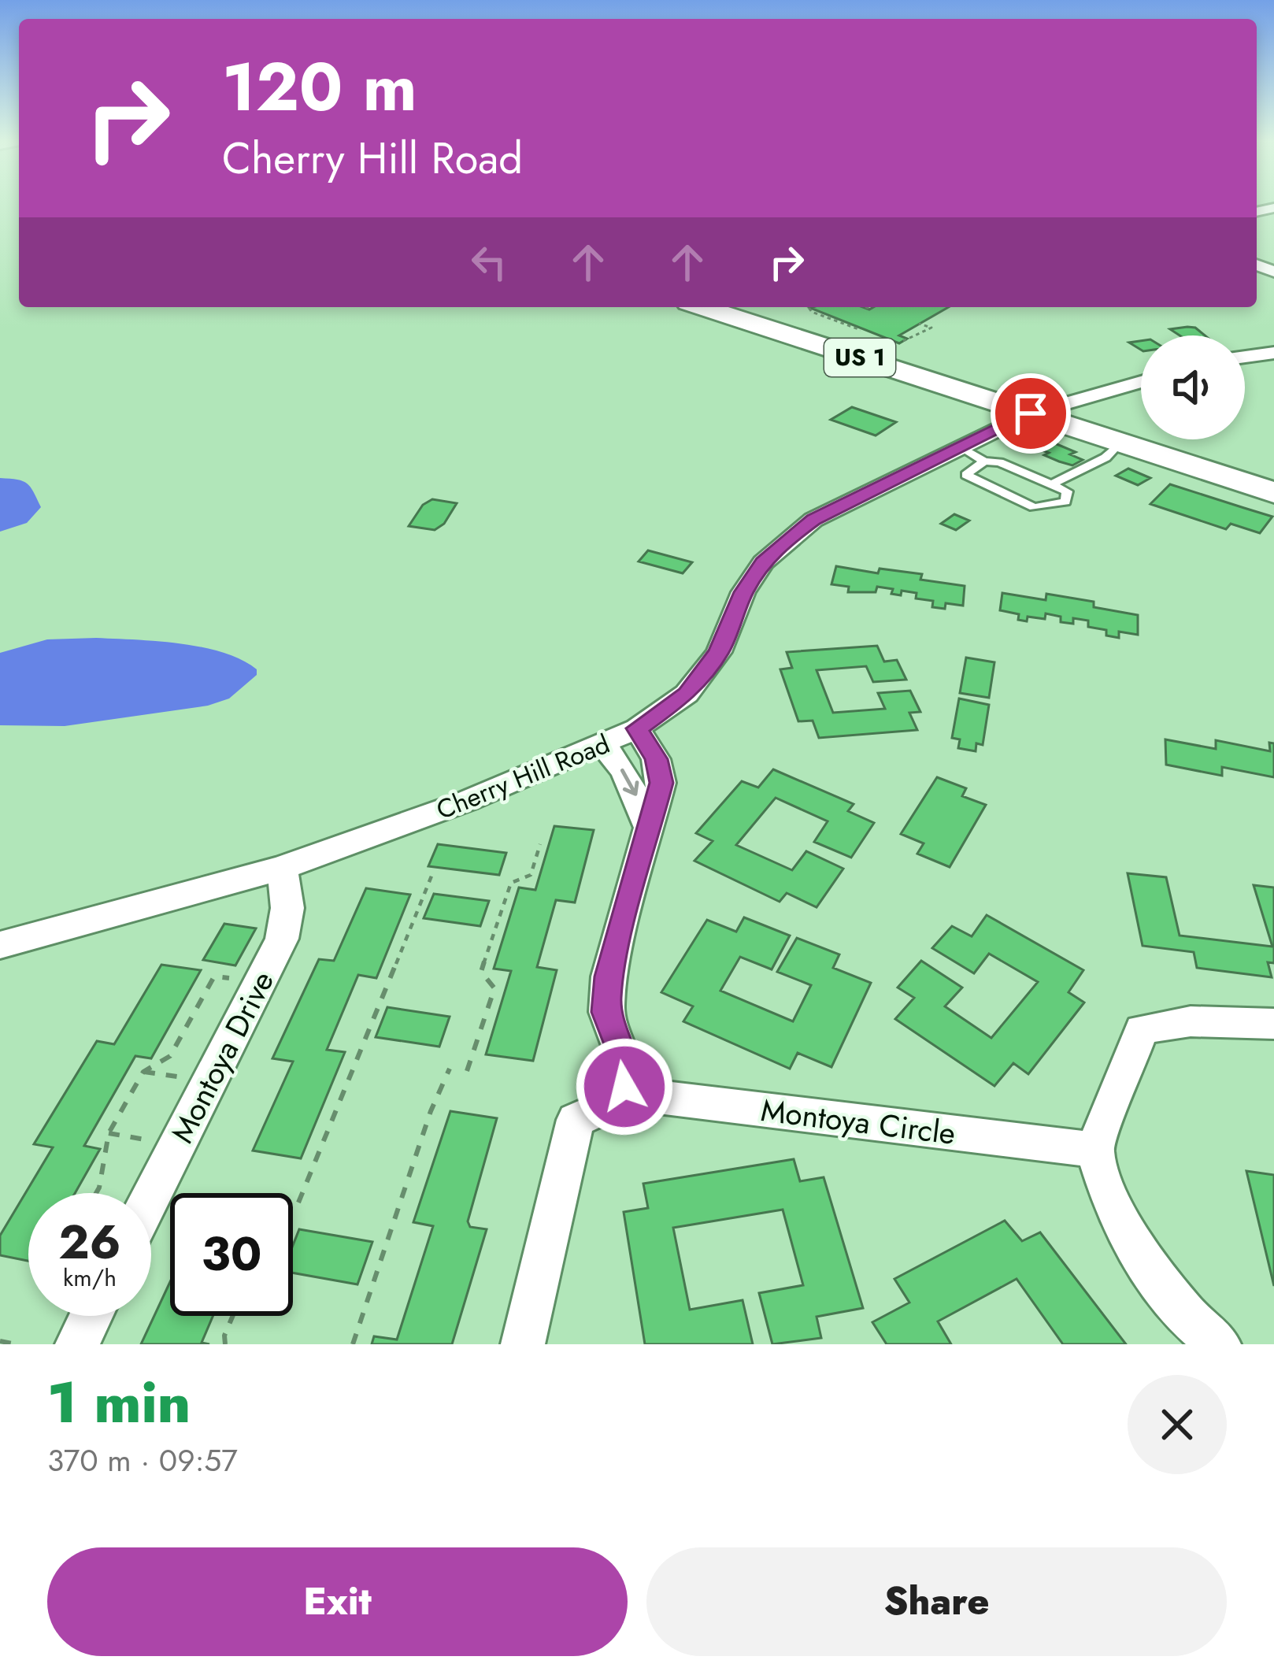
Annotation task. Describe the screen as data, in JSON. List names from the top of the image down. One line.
{"streets":{"main road":["US 1"],"street":["Cherry Hill Road","Montoya Drive","Montoya Circle"]},"crossings":[["US 1","Cherry Hill Road"],["Cherry Hill Road","Montoya Drive"]],"page":{"turn":["120 m","Cherry Hill Road"],"speed":"26 km/h","limit":"30","heading":["1 min","370 m · 09:57"],"buttons":["Exit","Share"]}}
